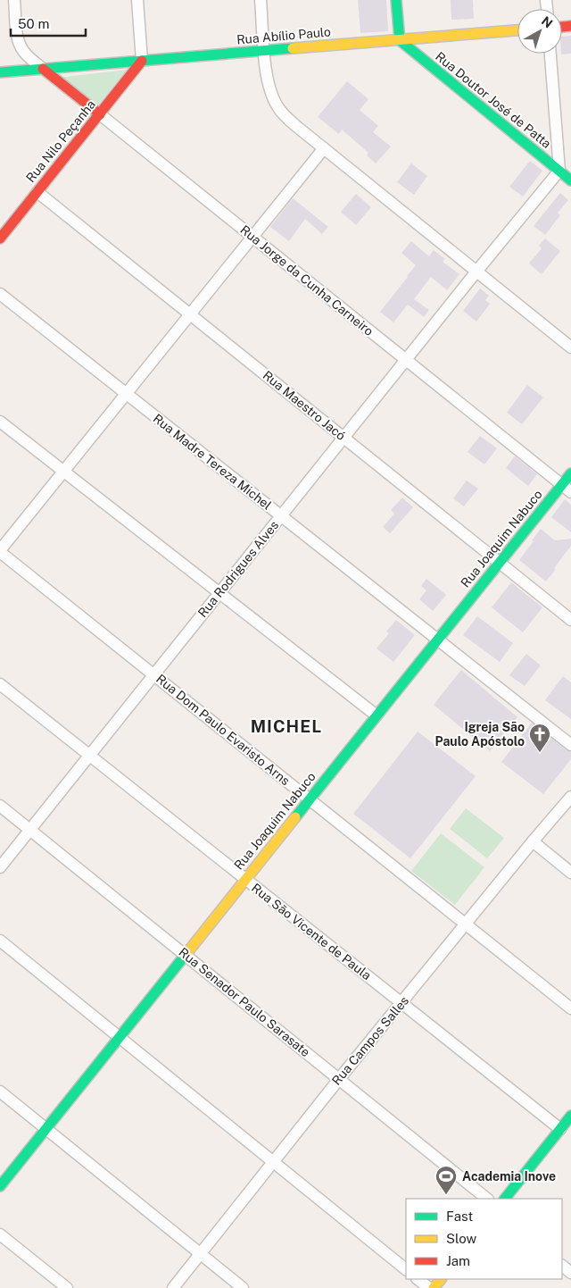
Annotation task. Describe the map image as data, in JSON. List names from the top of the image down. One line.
{"streets":{"street":["Rua Abílio Paulo","Rua Doutor José de Patta","Rua Nilo Peçanha","Rua Jorge da Cunha Carneiro","Rua Maestro Jacó","Rua Madre Tereza Michel","Rua Joaquim Nabuco","Rua Rodrigues Alves","Rua Dom Paulo Evaristo Arns","Rua São Vicente de Paula","Rua Senador Paulo Sarasate","Rua Campos Salles"]},"crossings":[["Rua Abílio Paulo","Rua Doutor José de Patta"],["Rua Abílio Paulo","Rua Nilo Peçanha"],["Rua Abílio Paulo","Rua Jorge da Cunha Carneiro"],["Rua Doutor José de Patta","Rua Rodrigues Alves"],["Rua Nilo Peçanha","Rua Jorge da Cunha Carneiro"],["Rua Nilo Peçanha","Rua Maestro Jacó"],["Rua Jorge da Cunha Carneiro","Rua Joaquim Nabuco"],["Rua Jorge da Cunha Carneiro","Rua Rodrigues Alves"],["Rua Maestro Jacó","Rua Joaquim Nabuco"],["Rua Maestro Jacó","Rua Rodrigues Alves"],["Rua Madre Tereza Michel","Rua Joaquim Nabuco"],["Rua Madre Tereza Michel","Rua Rodrigues Alves"],["Rua Joaquim Nabuco","Rua Dom Paulo Evaristo Arns"],["Rua Joaquim Nabuco","Rua São Vicente de Paula"],["Rua Joaquim Nabuco","Rua Senador Paulo Sarasate"],["Rua Rodrigues Alves","Rua Dom Paulo Evaristo Arns"],["Rua Rodrigues Alves","Rua São Vicente de Paula"],["Rua Rodrigues Alves","Rua Senador Paulo Sarasate"],["Rua Dom Paulo Evaristo Arns","Rua Campos Salles"],["Rua São Vicente de Paula","Rua Campos Salles"],["Rua Senador Paulo Sarasate","Rua Campos Salles"]],"districts":["MICHEL"],"places":{"church":["Igreja São Paulo Apóstolo"],"sports":["Academia Inove"]},"legend":["Fast","Slow","Jam"],"scale_bar":"50 m","north":"top right"}
